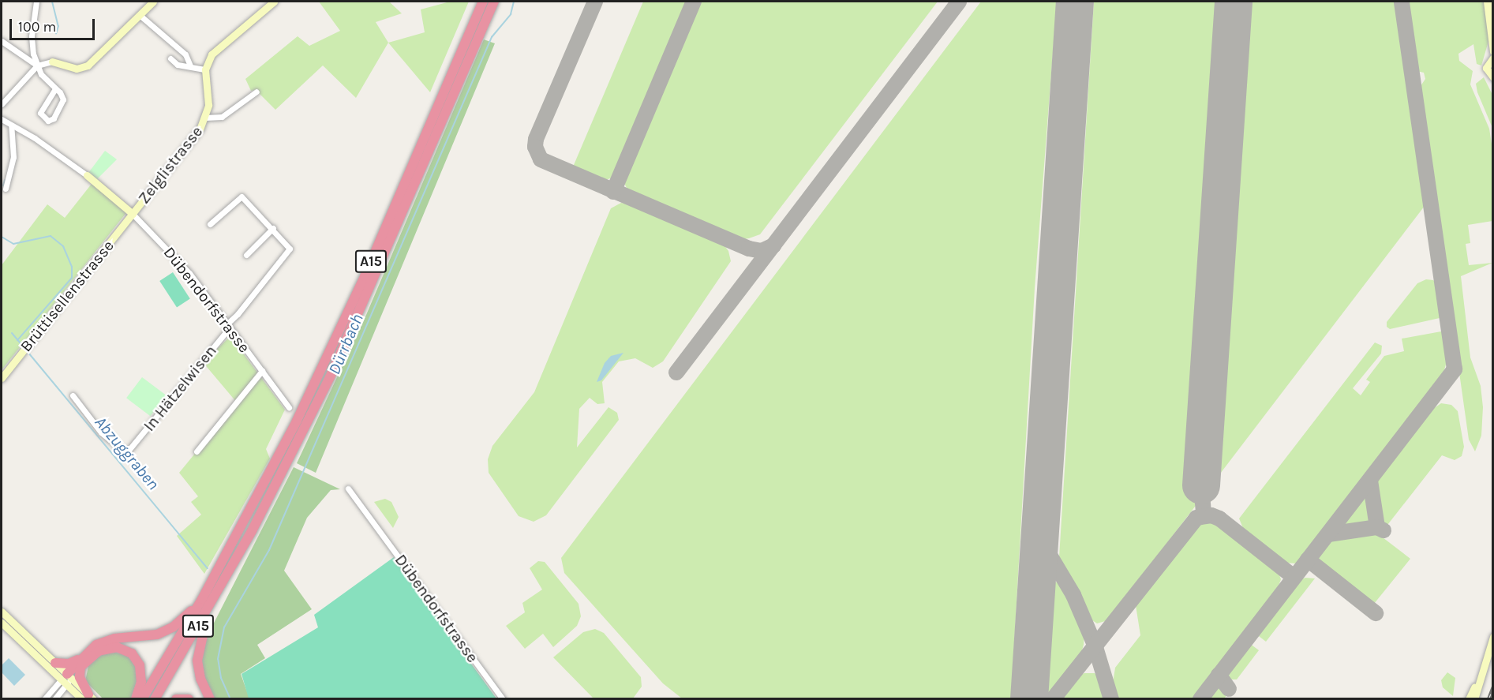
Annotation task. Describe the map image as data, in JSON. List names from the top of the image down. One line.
{"streets":{"highway":["A15"],"street":["Zelglistrasse","Brüttisellenstrasse","Dübendorfstrasse","In Hätzelwisen"]},"crossings":[["Zelglistrasse","Brüttisellenstrasse"],["Zelglistrasse","Dübendorfstrasse"],["Brüttisellenstrasse","Dübendorfstrasse"],["Dübendorfstrasse","In Hätzelwisen"]],"water":["Dürrbach","Abzuggraben"],"scale_bar":"100 m"}
